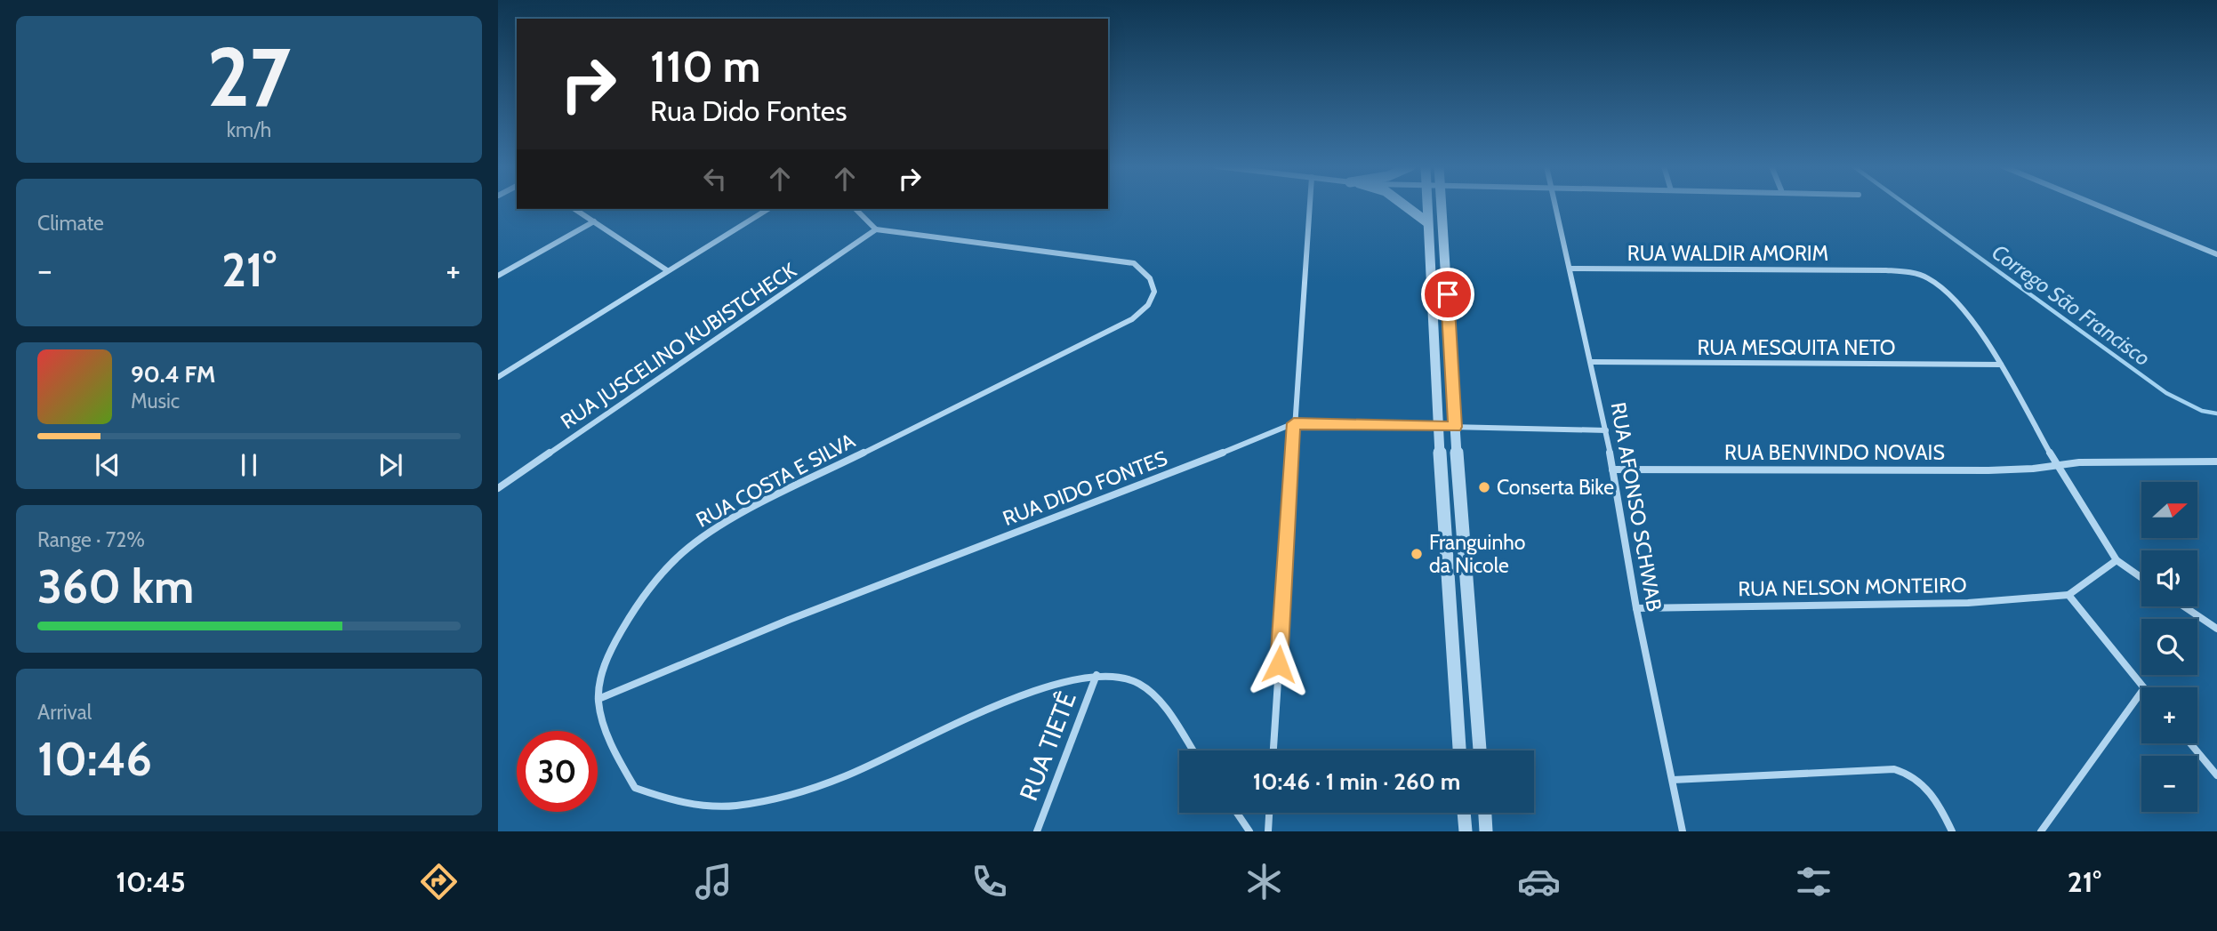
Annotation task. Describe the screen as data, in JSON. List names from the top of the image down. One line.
{"streets":{"street":["RUA WALDIR AMORIM","RUA JUSCELINO KUBISTCHECK","RUA MESQUITA NETO","RUA BENVINDO NOVAIS","RUA COSTA E SILVA","RUA DIDO FONTES","RUA AFONSO SCHWAB","RUA NELSON MONTEIRO","RUA TIETÊ"]},"crossings":[["RUA WALDIR AMORIM","RUA MESQUITA NETO"],["RUA WALDIR AMORIM","RUA BENVINDO NOVAIS"],["RUA WALDIR AMORIM","RUA AFONSO SCHWAB"],["RUA JUSCELINO KUBISTCHECK","RUA COSTA E SILVA"],["RUA MESQUITA NETO","RUA AFONSO SCHWAB"],["RUA BENVINDO NOVAIS","RUA AFONSO SCHWAB"],["RUA COSTA E SILVA","RUA DIDO FONTES"],["RUA COSTA E SILVA","RUA TIETÊ"],["RUA DIDO FONTES","RUA AFONSO SCHWAB"],["RUA AFONSO SCHWAB","RUA NELSON MONTEIRO"]],"water":["Corrego São Francisco"],"places":["Conserta Bike","Franguinho da Nicole"],"north":"right","page":{"tile":[["27","km/h"],"Climate",["Range · 72%","360 km"],["Arrival","10:46"]],"turn":["110 m","Rua Dido Fontes"],"heat":["−","21°","+"],"song":["90.4 FM","Music"],"map_buttons":["+","−"],"limit":"30","trip":"10:46 · 1 min · 260 m","tabs":["10:45","21°"]}}
